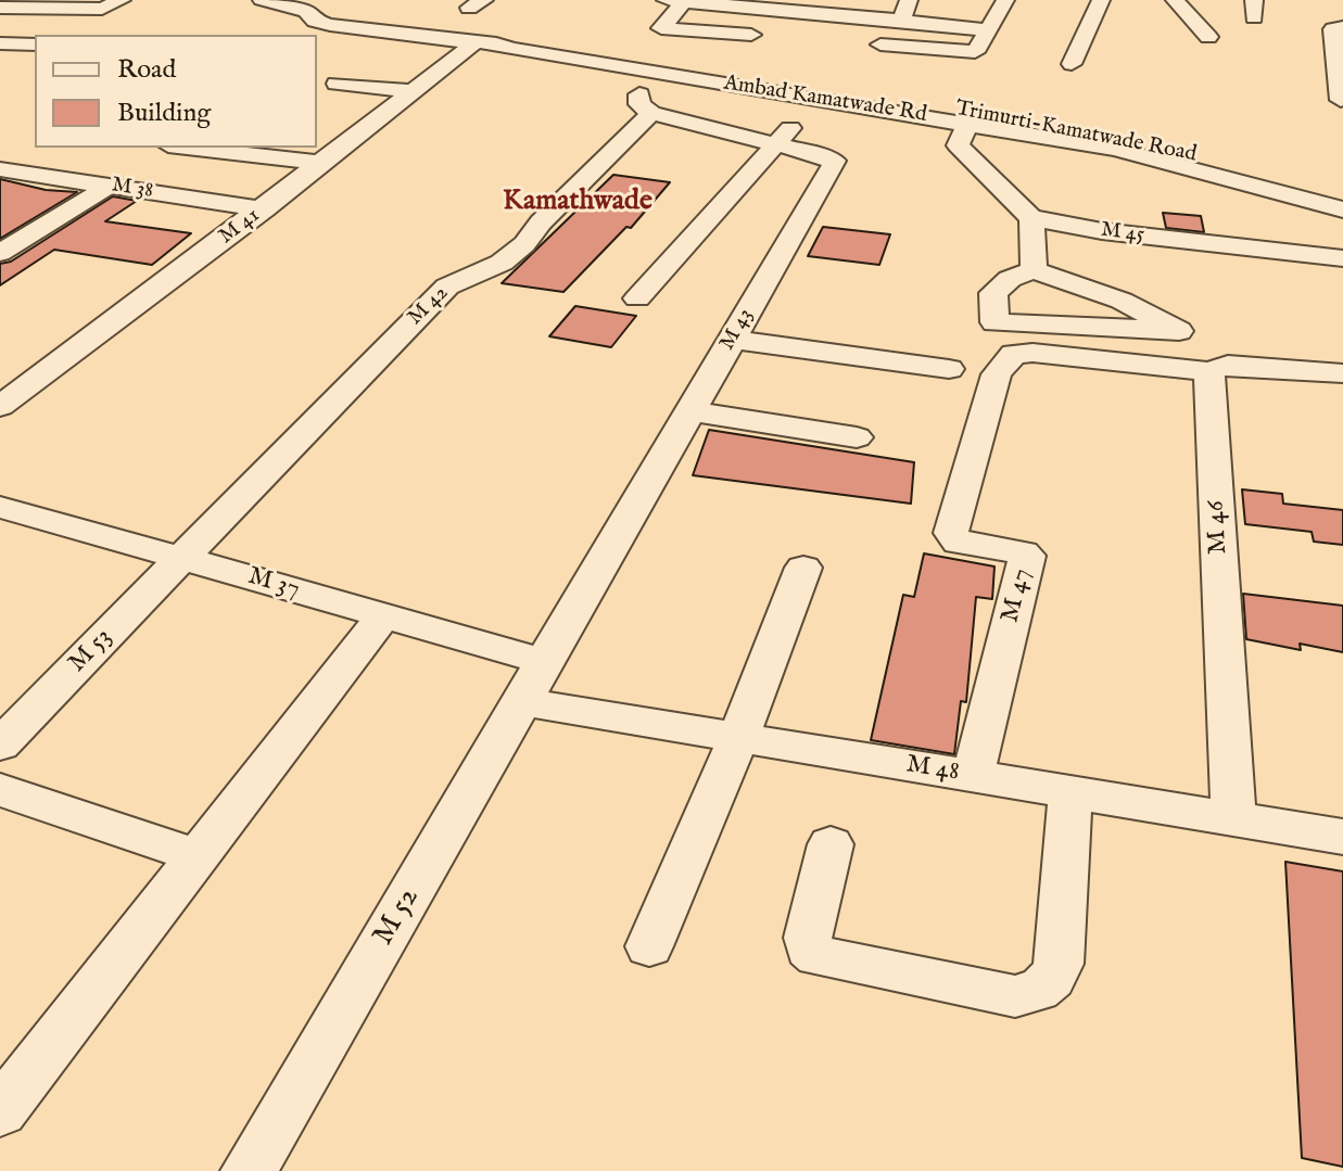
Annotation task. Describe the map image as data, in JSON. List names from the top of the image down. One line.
{"streets":{"street":["Ambad Kamatwade Rd","Trimurti-Kamatwade Road","M 38","M 41","M 45","M 42","M 43","M 46","M 37","M 47","M 53","M 48","M 52"]},"crossings":[["Ambad Kamatwade Rd","Trimurti-Kamatwade Road"],["Ambad Kamatwade Rd","M 41"],["Trimurti-Kamatwade Road","M 41"],["M 38","M 41"],["M 42","M 43"],["M 42","M 37"],["M 42","M 53"],["M 43","M 37"],["M 43","M 52"],["M 46","M 47"],["M 46","M 48"],["M 37","M 53"],["M 37","M 52"],["M 47","M 48"],["M 48","M 52"]],"districts":["Kamathwade"],"legend":["Road","Building"]}
